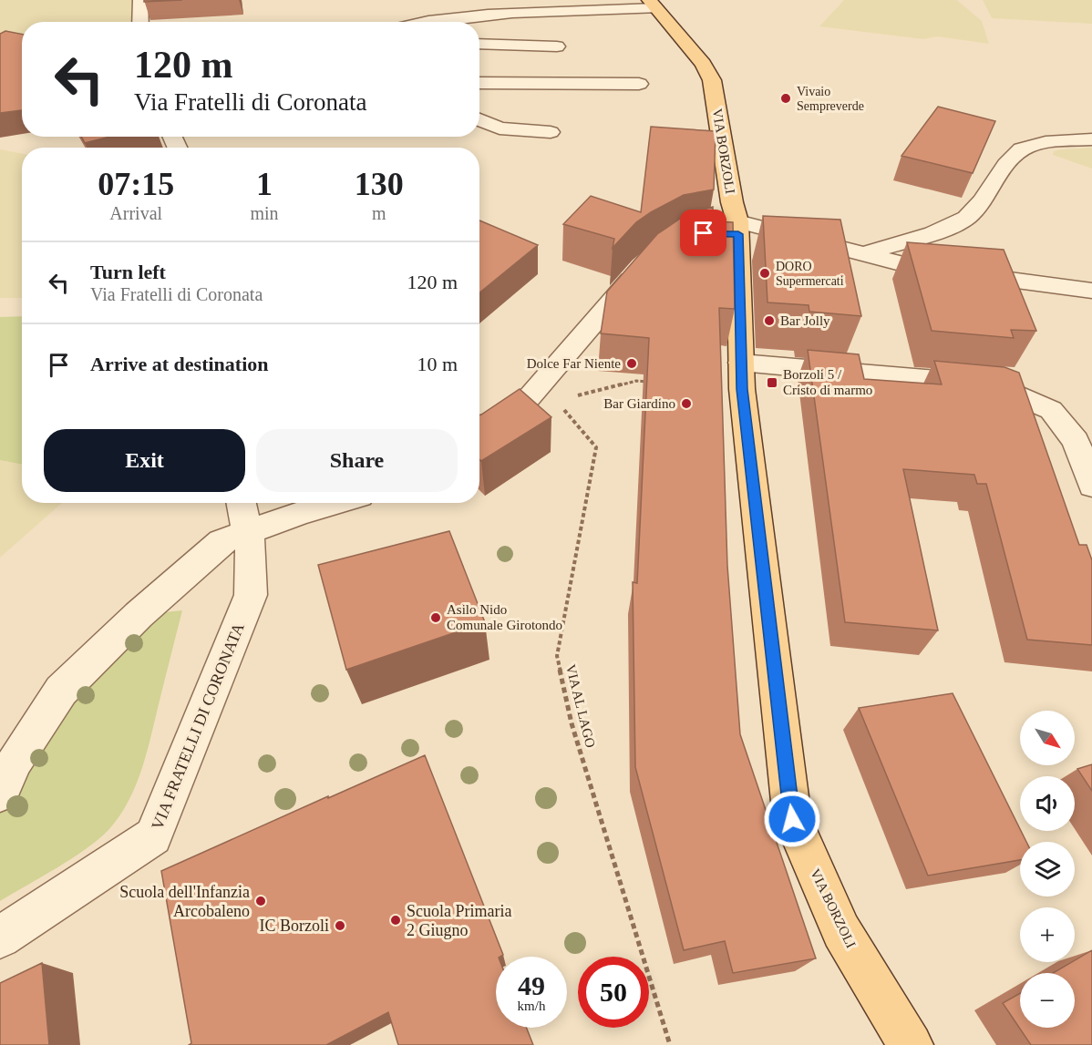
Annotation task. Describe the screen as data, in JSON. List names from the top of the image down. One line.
{"streets":{"main road":["VIA BORZOLI"],"street":["VIA FRATELLI DI CORONATA"],"path":["VIA AL LAGO"]},"places":{"other":["Vivaio Sempreverde","DORO Supermercati","Bar Jolly","Dolce Far Niente","Bar Giardino","Asilo Nido Comunale Girotondo","Scuola dell'Infanzia Arcobaleno","Scuola Primaria 2 Giugno","IC Borzoli"],"transit":["Borzoli 5 / Cristo di marmo"]},"north":"bottom right","page":{"turn":["120 m","Via Fratelli di Coronata"],"eta":["07:15","Arrival","1","min","130","m"],"list":[{"name":"Turn left","note":"Via Fratelli di Coronata","value":"120 m"},{"name":"Arrive at destination","value":"10 m"}],"buttons":["Exit","Share"],"map_buttons":["+","−"],"speed":"49 km/h","limit":"50"}}
